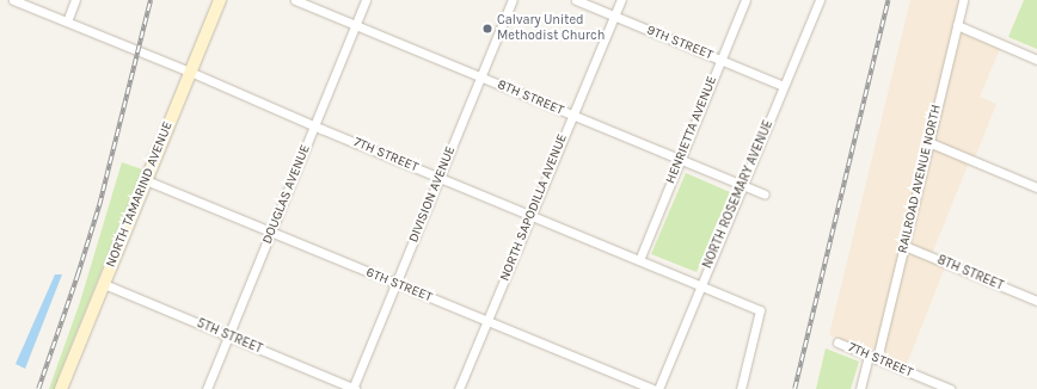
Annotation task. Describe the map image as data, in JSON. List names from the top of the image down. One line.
{"streets":{"street":["9TH STREET","8TH STREET","HENRIETTA AVENUE","7TH STREET","RAILROAD AVENUE NORTH","NORTH TAMARIND AVENUE","DOUGLAS AVENUE","DIVISION AVENUE","NORTH ROSEMARY AVENUE","NORTH SAPODILLA AVENUE","6TH STREET","5TH STREET"]},"crossings":[["9TH STREET","HENRIETTA AVENUE"],["9TH STREET","NORTH ROSEMARY AVENUE"],["9TH STREET","NORTH SAPODILLA AVENUE"],["8TH STREET","HENRIETTA AVENUE"],["8TH STREET","RAILROAD AVENUE NORTH"],["8TH STREET","DOUGLAS AVENUE"],["8TH STREET","DIVISION AVENUE"],["8TH STREET","NORTH ROSEMARY AVENUE"],["8TH STREET","NORTH SAPODILLA AVENUE"],["HENRIETTA AVENUE","7TH STREET"],["7TH STREET","RAILROAD AVENUE NORTH"],["7TH STREET","NORTH TAMARIND AVENUE"],["7TH STREET","DOUGLAS AVENUE"],["7TH STREET","DIVISION AVENUE"],["7TH STREET","NORTH ROSEMARY AVENUE"],["7TH STREET","NORTH SAPODILLA AVENUE"],["NORTH TAMARIND AVENUE","6TH STREET"],["NORTH TAMARIND AVENUE","5TH STREET"],["DOUGLAS AVENUE","6TH STREET"],["DOUGLAS AVENUE","5TH STREET"],["DIVISION AVENUE","6TH STREET"],["DIVISION AVENUE","5TH STREET"],["NORTH SAPODILLA AVENUE","6TH STREET"]],"places":["Calvary United Methodist Church"]}
